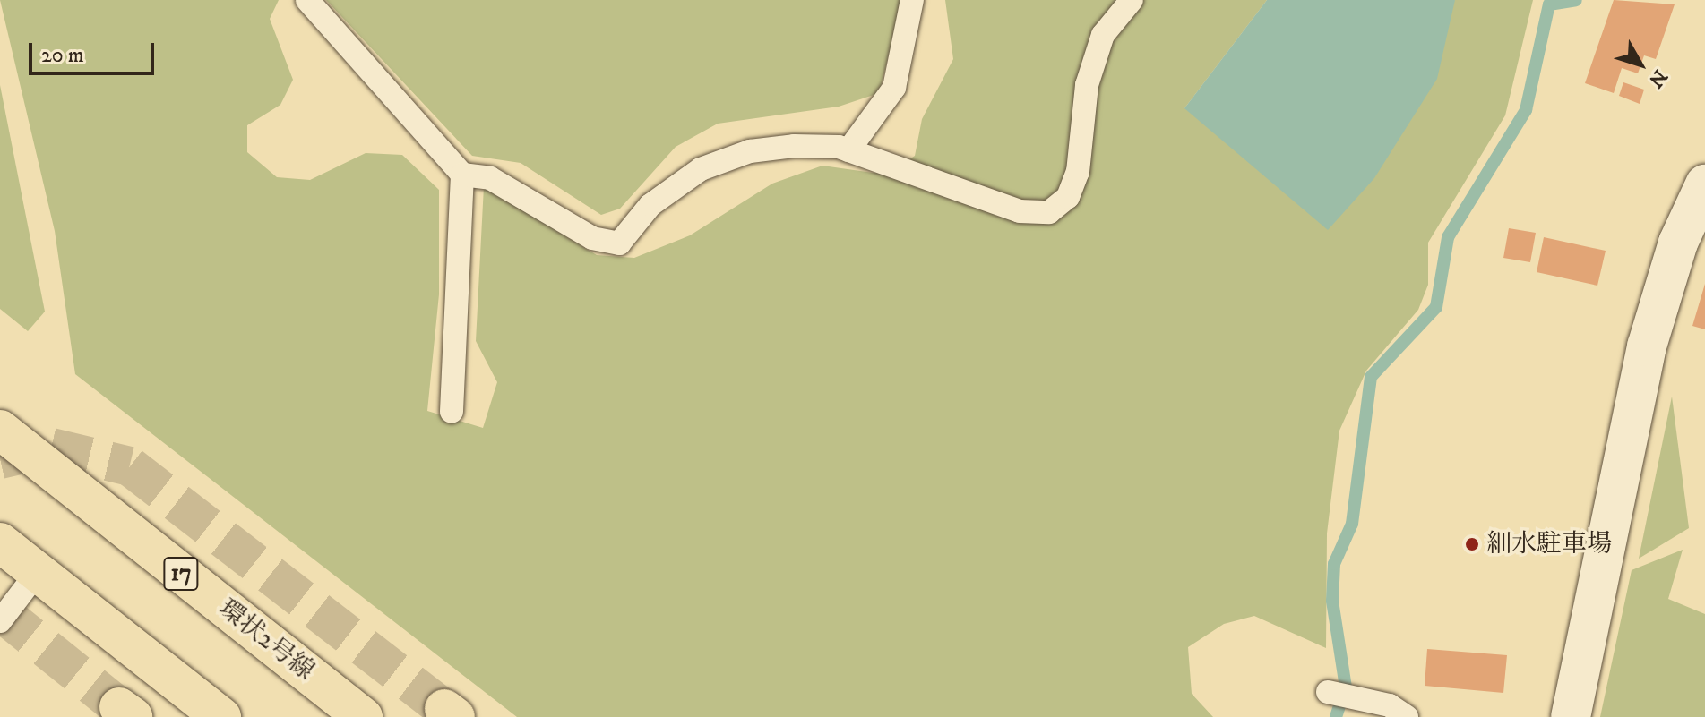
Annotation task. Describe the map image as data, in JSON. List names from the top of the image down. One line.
{"streets":{"main road":["17","環状2号線"]},"places":["細水駐車場"],"scale_bar":"20 m","north":"bottom right"}
